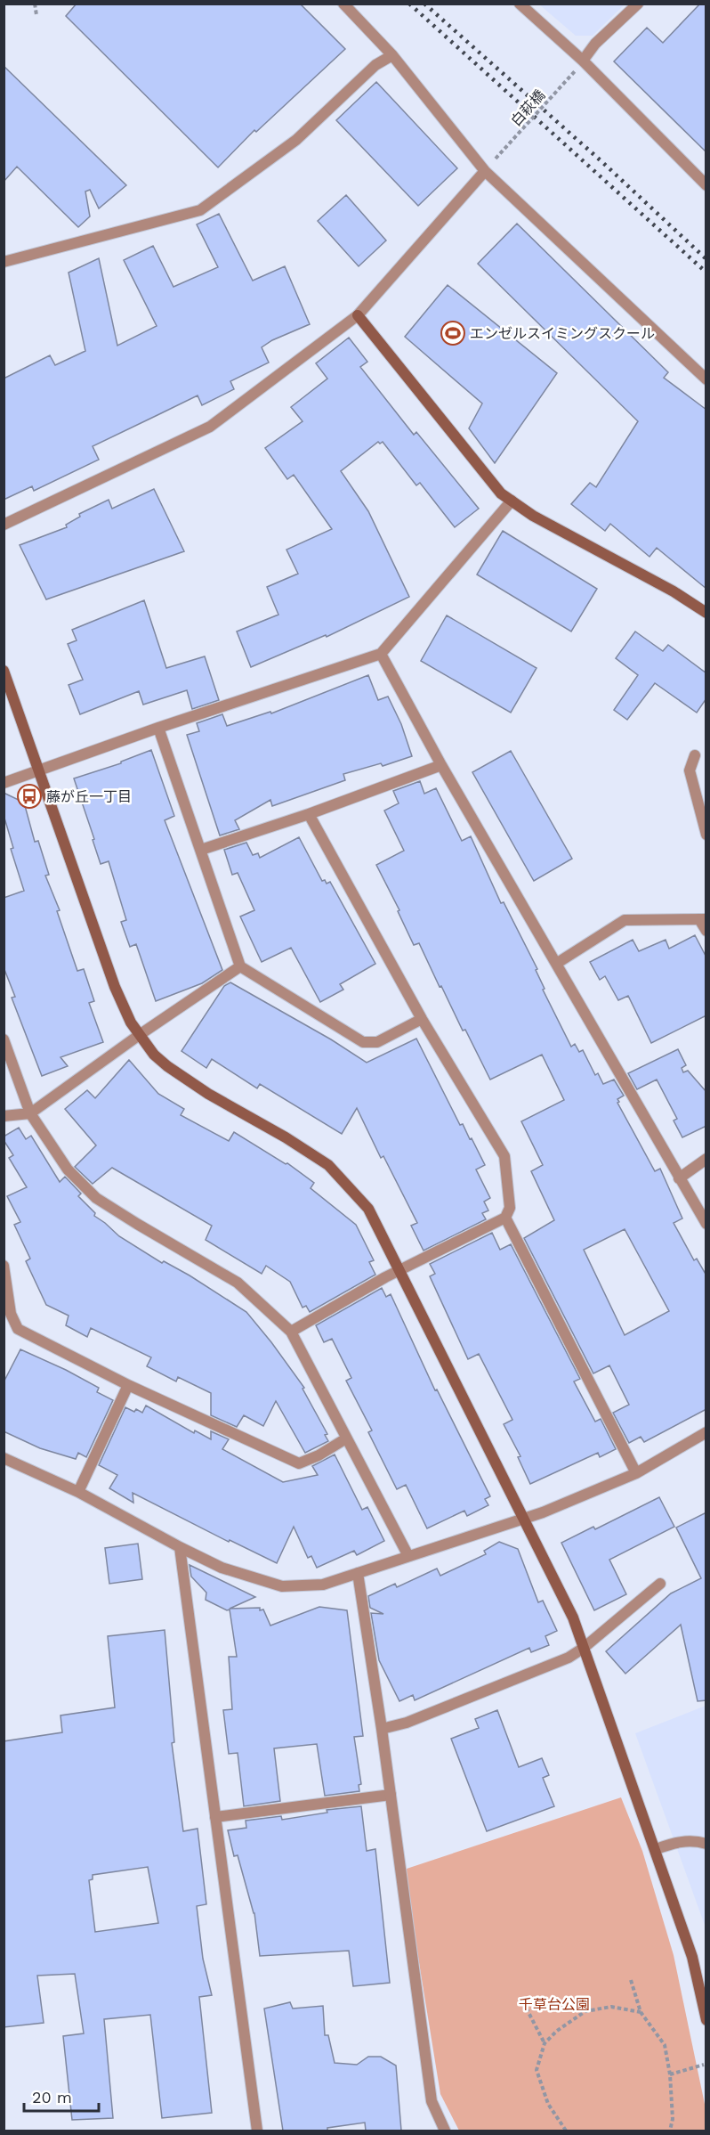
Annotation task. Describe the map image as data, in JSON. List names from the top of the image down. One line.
{"streets":{"path":["白萩橋"]},"parks":["千草台公園"],"places":{"sports":["エンゼルスイミングスクール"],"bus stop":["藤が丘一丁目"]},"scale_bar":"20 m"}
